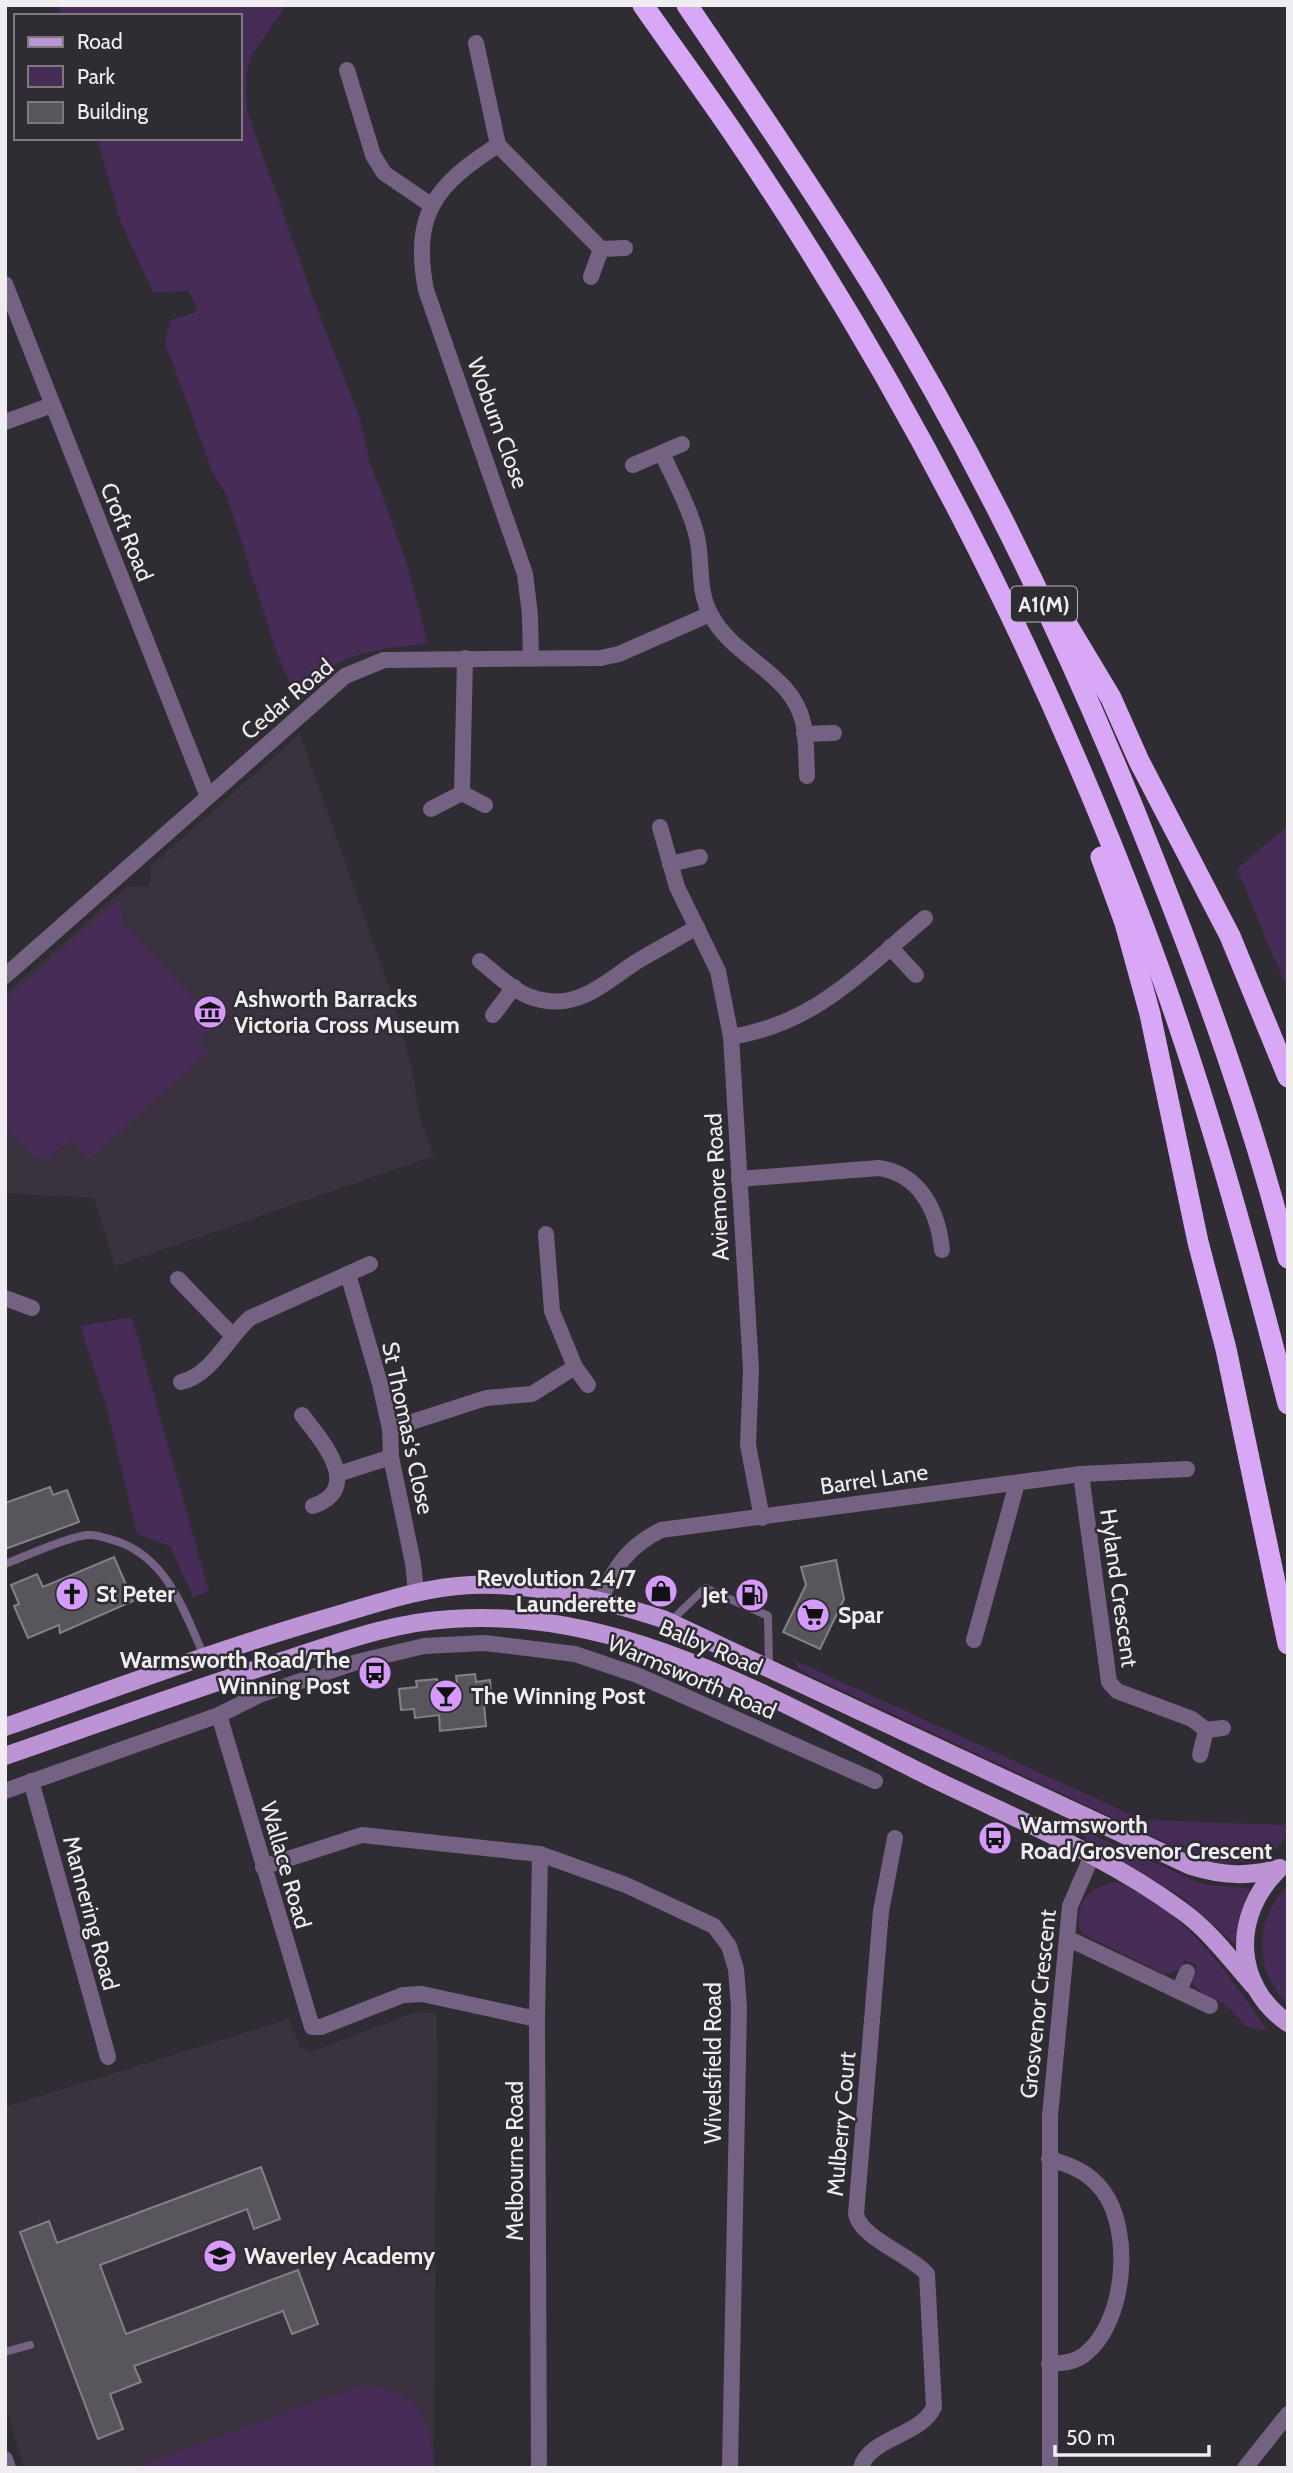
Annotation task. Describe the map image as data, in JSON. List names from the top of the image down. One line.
{"streets":{"highway":["A1(M)"],"main road":["Balby Road"],"street":["Woburn Close","Croft Road","Cedar Road","Aviemore Road","St Thomas's Close","Barrel Lane","Hyland Crescent","Warmsworth Road","Wallace Road","Mannering Road","Grosvenor Crescent","Wivelsfield Road","Mulberry Court","Melbourne Road"]},"crossings":[["Woburn Close","Cedar Road"],["Croft Road","Cedar Road"],["Aviemore Road","Barrel Lane"],["St Thomas's Close","Balby Road"],["Barrel Lane","Hyland Crescent"],["Barrel Lane","Balby Road"],["Balby Road","Grosvenor Crescent"],["Warmsworth Road","Wallace Road"],["Warmsworth Road","Mannering Road"],["Wallace Road","Wivelsfield Road"],["Wallace Road","Melbourne Road"],["Wivelsfield Road","Melbourne Road"]],"places":{"museum":["Ashworth Barracks Victoria Cross Museum"],"shop":["Revolution 24/7 Launderette"],"church":["St Peter"],"fuel station":["Jet"],"supermarket":["Spar"],"bus stop":["Warmsworth Road/The Winning Post","Warmsworth Road/Grosvenor Crescent"],"bar":["The Winning Post"],"school or university":["Waverley Academy"]},"legend":["Road","Park","Building"],"scale_bar":"50 m"}
